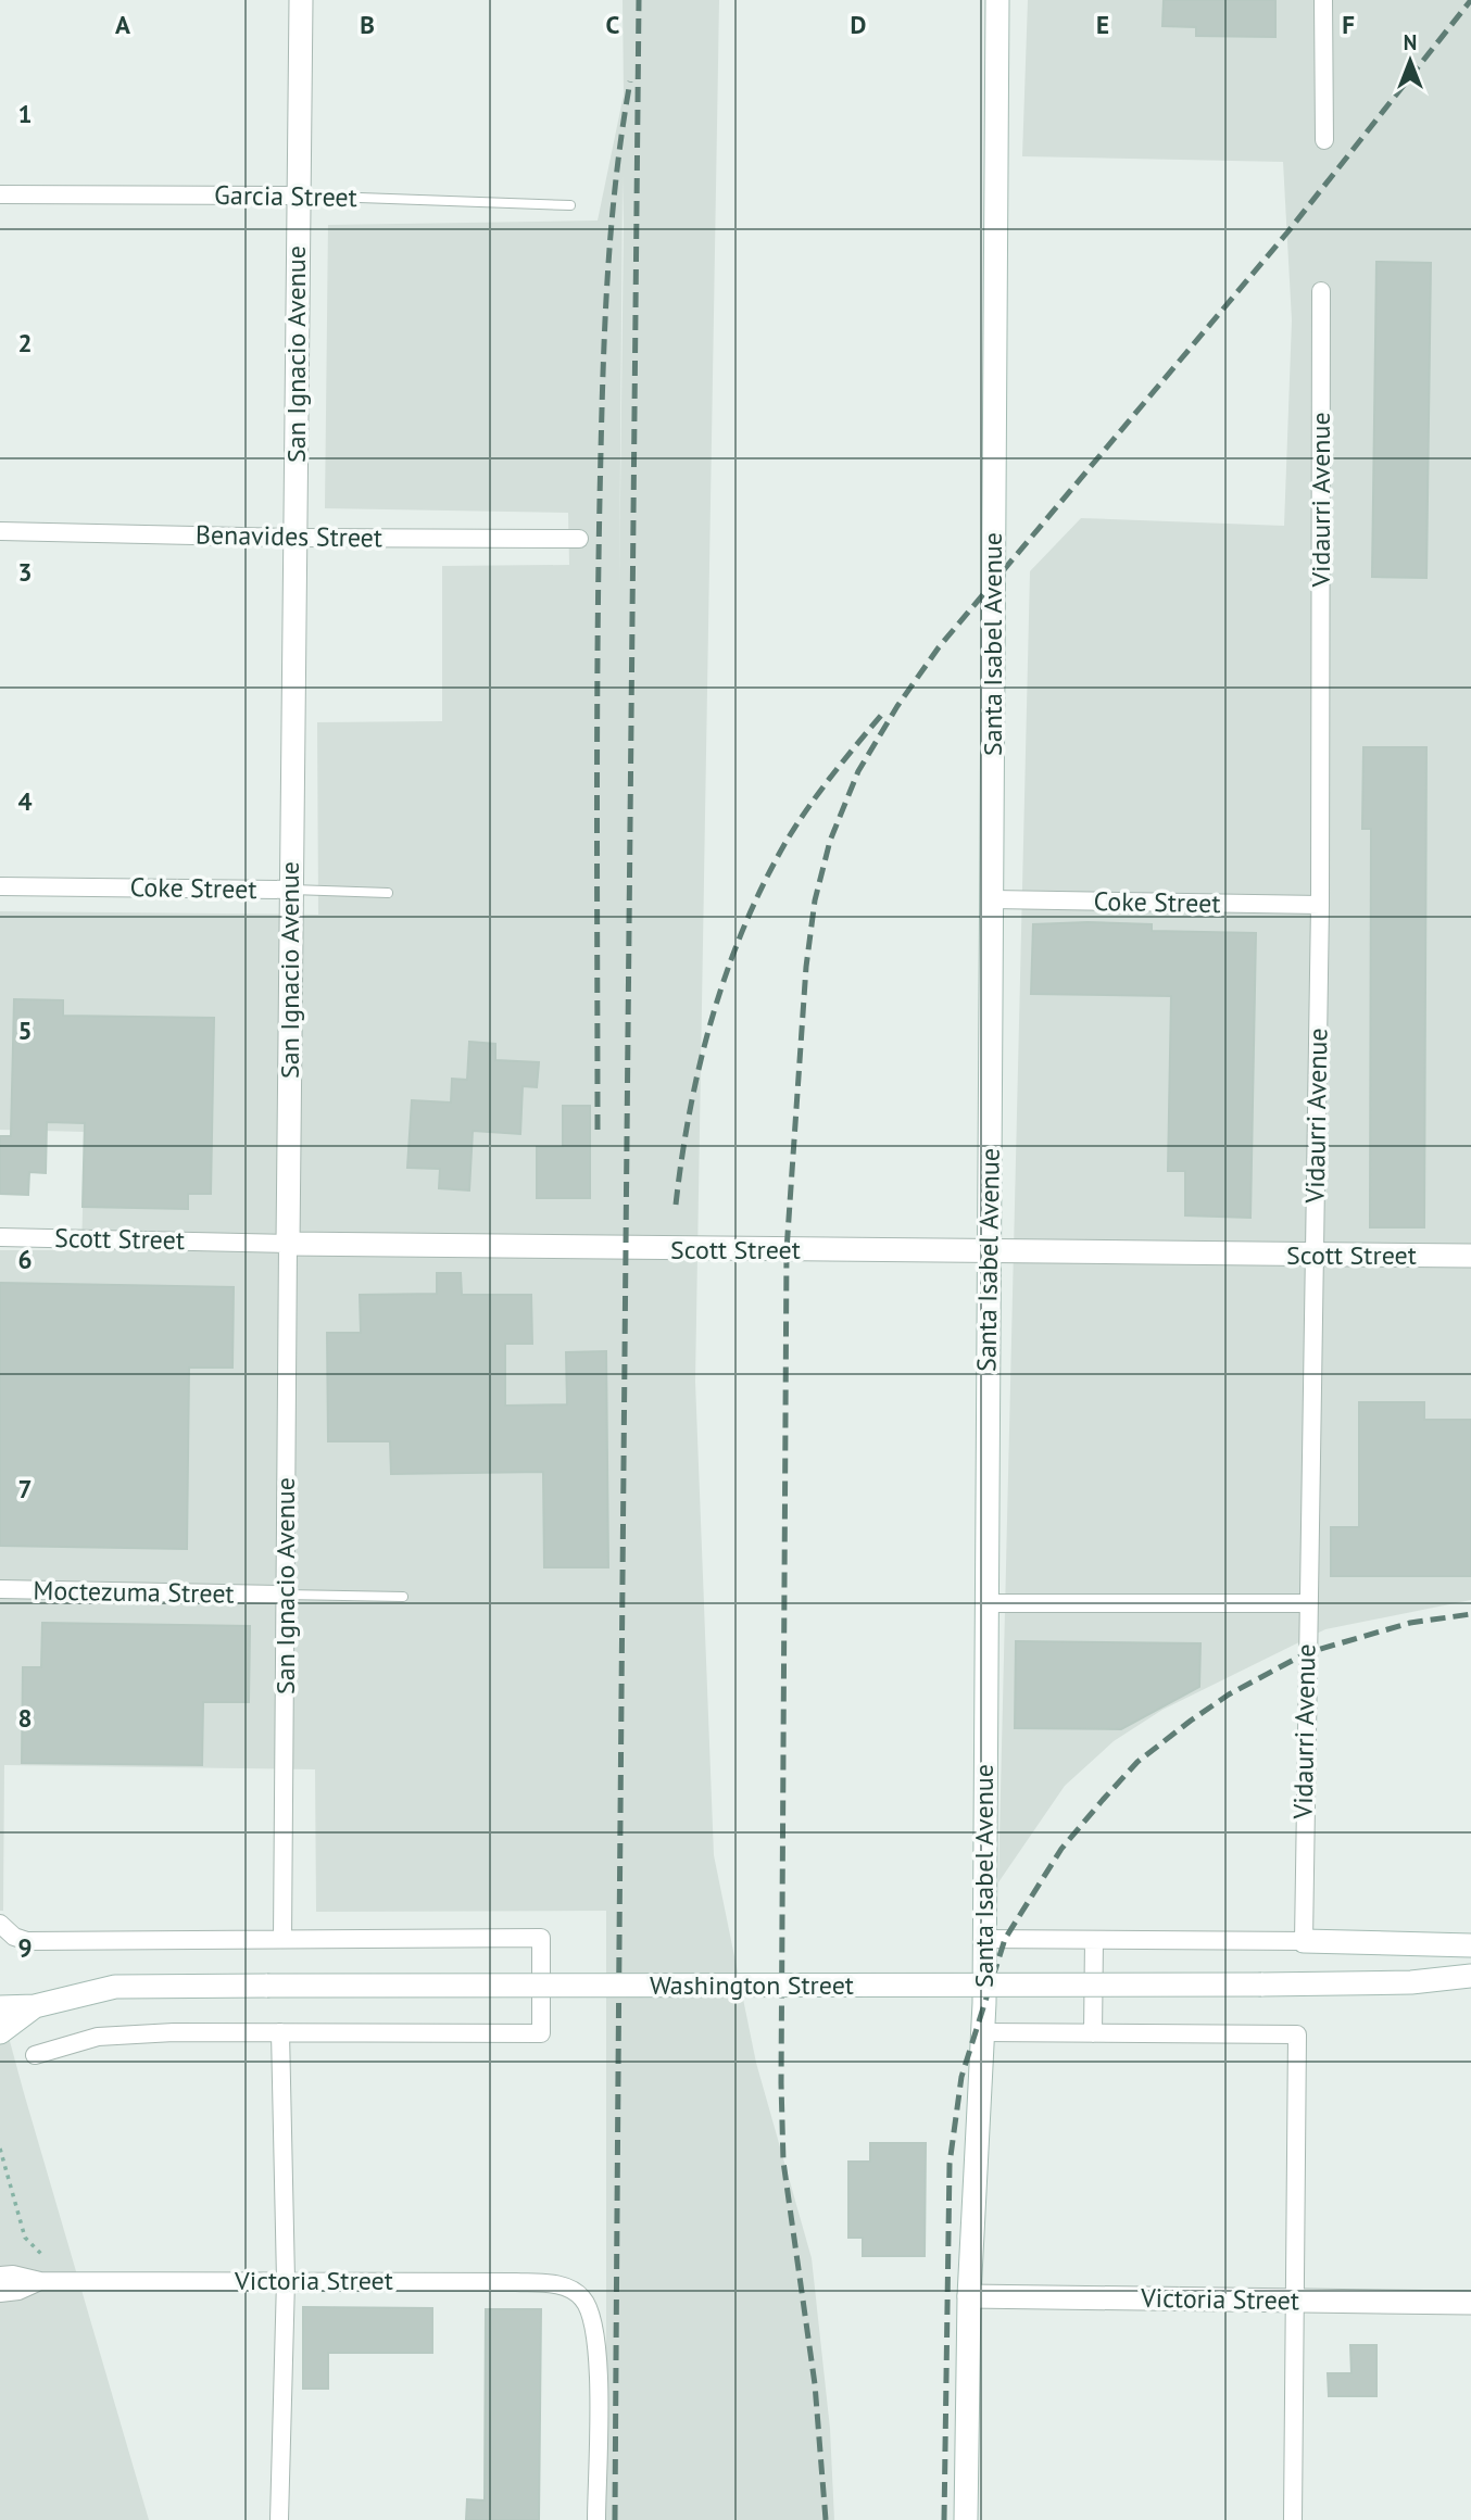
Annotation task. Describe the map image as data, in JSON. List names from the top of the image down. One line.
{"streets":{"main road":["San Ignacio Avenue","Santa Isabel Avenue","Scott Street","Washington Street","Victoria Street"],"street":["Garcia Street","Vidaurri Avenue","Benavides Street","Coke Street","Moctezuma Street"]},"crossings":[["Garcia Street","San Ignacio Avenue"],["San Ignacio Avenue","Benavides Street"],["San Ignacio Avenue","Coke Street"],["San Ignacio Avenue","Scott Street"],["San Ignacio Avenue","Moctezuma Street"],["Vidaurri Avenue","Coke Street"],["Vidaurri Avenue","Scott Street"],["Santa Isabel Avenue","Coke Street"],["Santa Isabel Avenue","Scott Street"],["Santa Isabel Avenue","Victoria Street"]],"north":"top","grid":{"columns":["A","B","C","D","E","F"],"rows":["1","2","3","4","5","6","7","8","9"]}}
